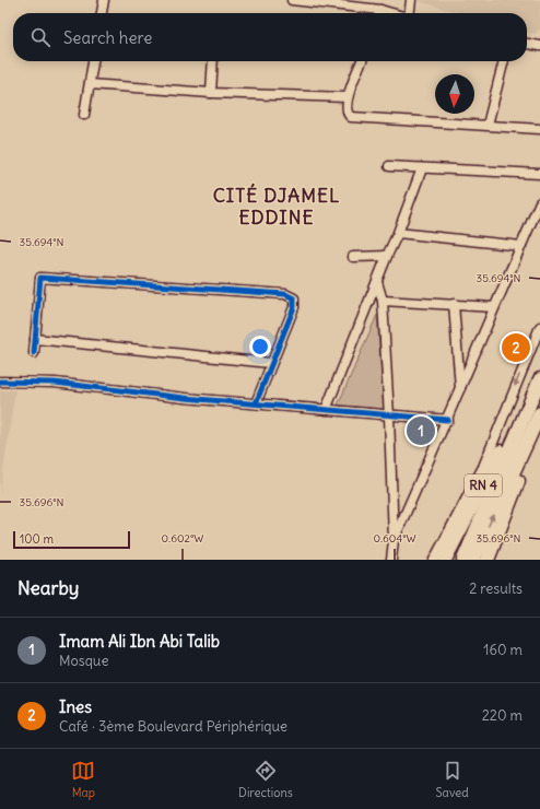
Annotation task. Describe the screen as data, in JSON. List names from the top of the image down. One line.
{"streets":{"highway":["RN 4"]},"districts":["CITÉ DJAMEL EDDINE"],"scale_bar":"100 m","north":"bottom","page":{"search":"Search here","pins":["2","1"],"scale":"100 m","heading":["Nearby","2 results"],"list":[{"mark":"1","name":"Imam Ali Ibn Abi Talib","note":"Mosque","value":"160 m"},{"mark":"2","name":"Ines","note":"Café · 3ème Boulevard Périphérique","value":"220 m"}],"nav":["Map","Directions","Saved"]},"coordinates":["35.694°N","35.696°N","0.602°W","0.604°W"]}
